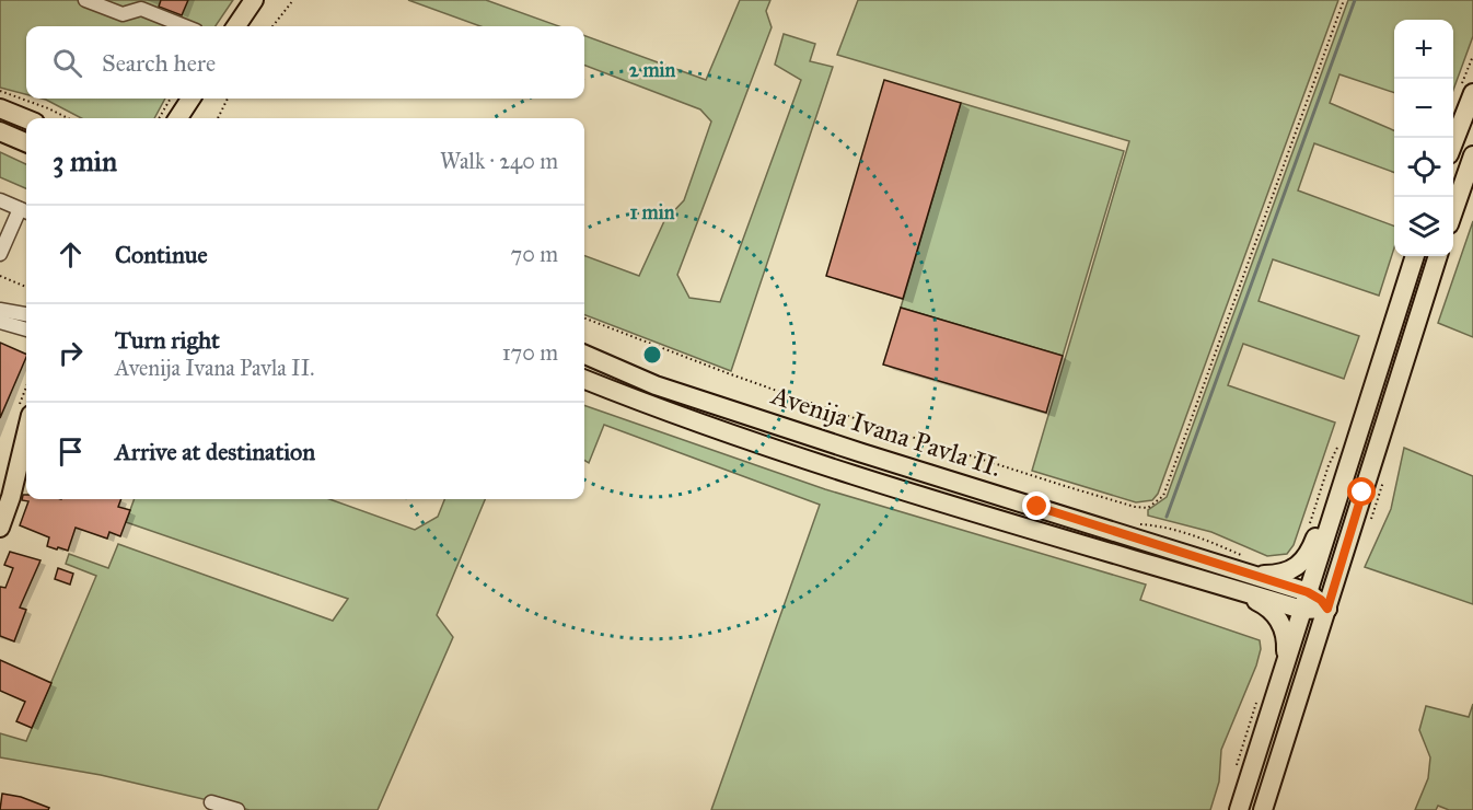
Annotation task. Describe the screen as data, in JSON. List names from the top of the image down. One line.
{"streets":{"main road":["Avenija Ivana Pavla II."]},"page":{"map_buttons":["+","−"],"search":"Search here","heading":["3 min","Walk · 240 m"],"list":[["Continue","70 m"],["Turn right","Avenija Ivana Pavla II.","170 m"],"Arrive at destination"]},"rings":["2 min","1 min"]}
